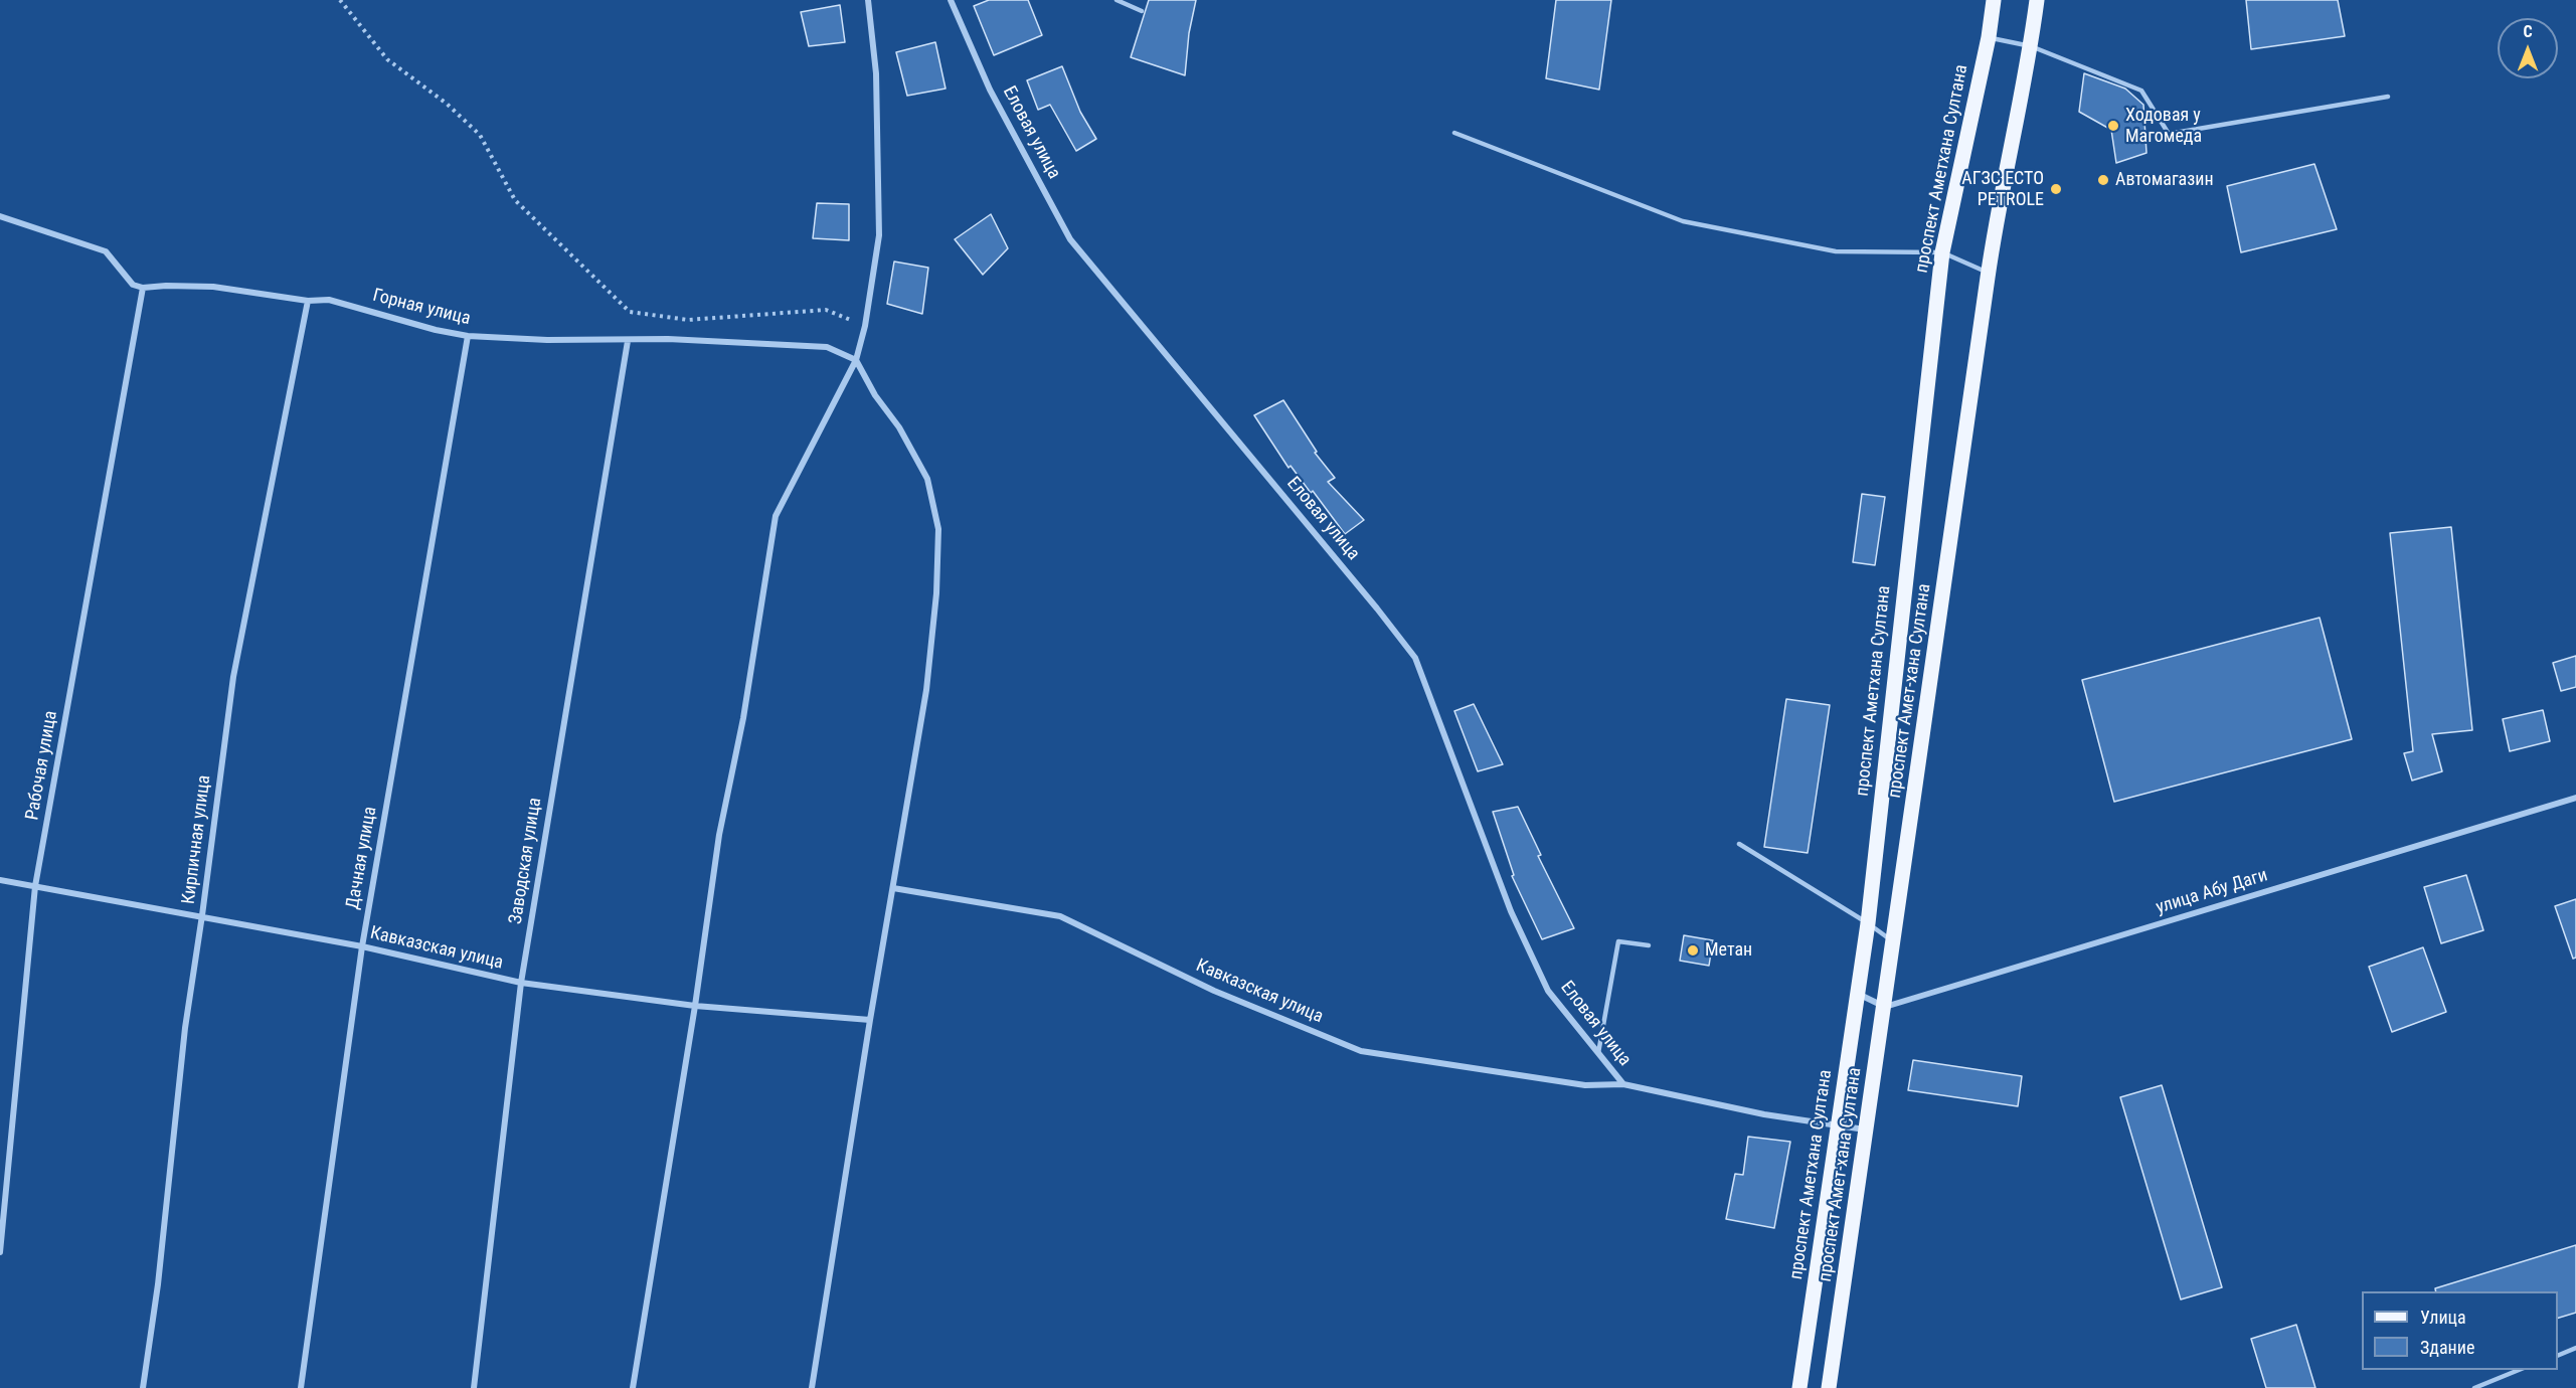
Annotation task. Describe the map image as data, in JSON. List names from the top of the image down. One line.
{"streets":{"main road":["проспект Аметхана Султана","проспект Амет-хана Султана"],"street":["Еловая улица","Горная улица","Рабочая улица","Кирпичная улица","Дачная улица","Заводская улица","улица Абу Даги","Кавказская улица"]},"crossings":[["Еловая улица","Кавказская улица"],["проспект Аметхана Султана","Кавказская улица"],["Горная улица","Рабочая улица"],["Горная улица","Кирпичная улица"],["Горная улица","Дачная улица"],["Горная улица","Заводская улица"],["проспект Амет-хана Султана","улица Абу Даги"],["проспект Амет-хана Султана","Кавказская улица"],["Рабочая улица","Кавказская улица"],["Кирпичная улица","Кавказская улица"],["Дачная улица","Кавказская улица"],["Заводская улица","Кавказская улица"]],"places":["Ходовая у Магомеда","Автомагазин","АГЗС ECTO PETROLE","Метан"],"legend":["Улица","Здание"],"north":"top"}
